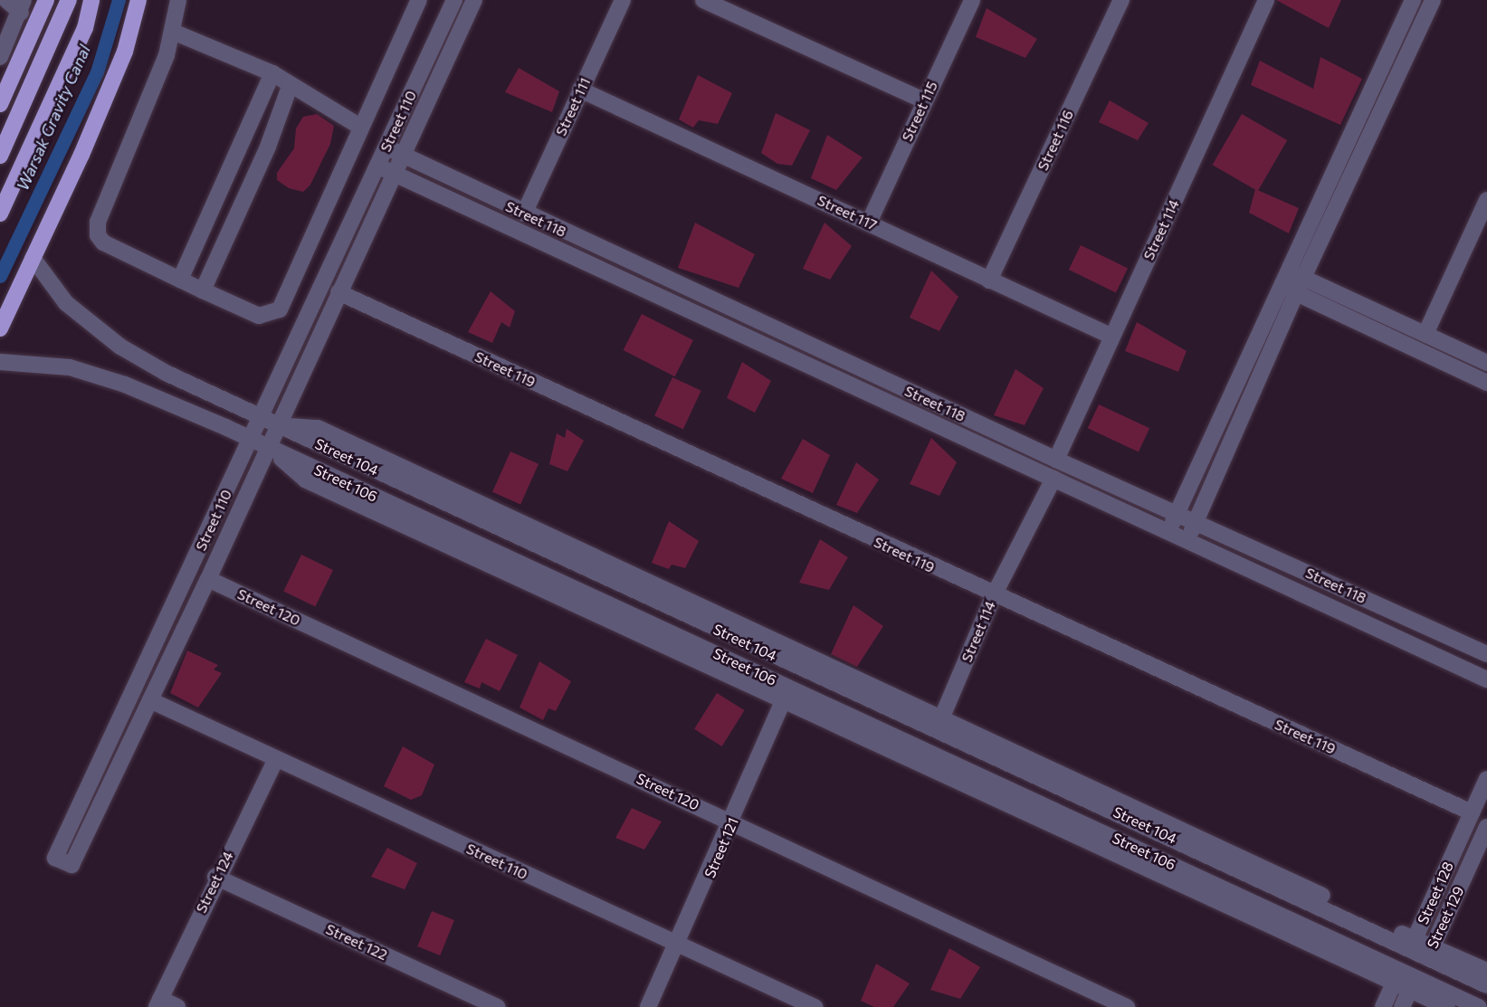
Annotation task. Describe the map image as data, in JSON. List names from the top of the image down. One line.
{"streets":{"street":["Street 111","Street 115","Street 110","Street 116","Street 117","Street 118","Street 114","Street 119","Street 104","Street 106","Street 120","Street 121","Street 124","Street 128","Street 129","Street 122"]},"crossings":[["Street 111","Street 117"],["Street 111","Street 118"],["Street 115","Street 117"],["Street 110","Street 118"],["Street 110","Street 119"],["Street 110","Street 104"],["Street 110","Street 106"],["Street 110","Street 120"],["Street 110","Street 121"],["Street 110","Street 124"],["Street 116","Street 117"],["Street 117","Street 114"],["Street 118","Street 114"],["Street 114","Street 119"],["Street 114","Street 104"],["Street 119","Street 128"],["Street 104","Street 128"],["Street 104","Street 129"],["Street 106","Street 121"],["Street 106","Street 128"],["Street 106","Street 129"],["Street 120","Street 121"],["Street 124","Street 122"]],"water":["Warsak Gravity Canal"]}
